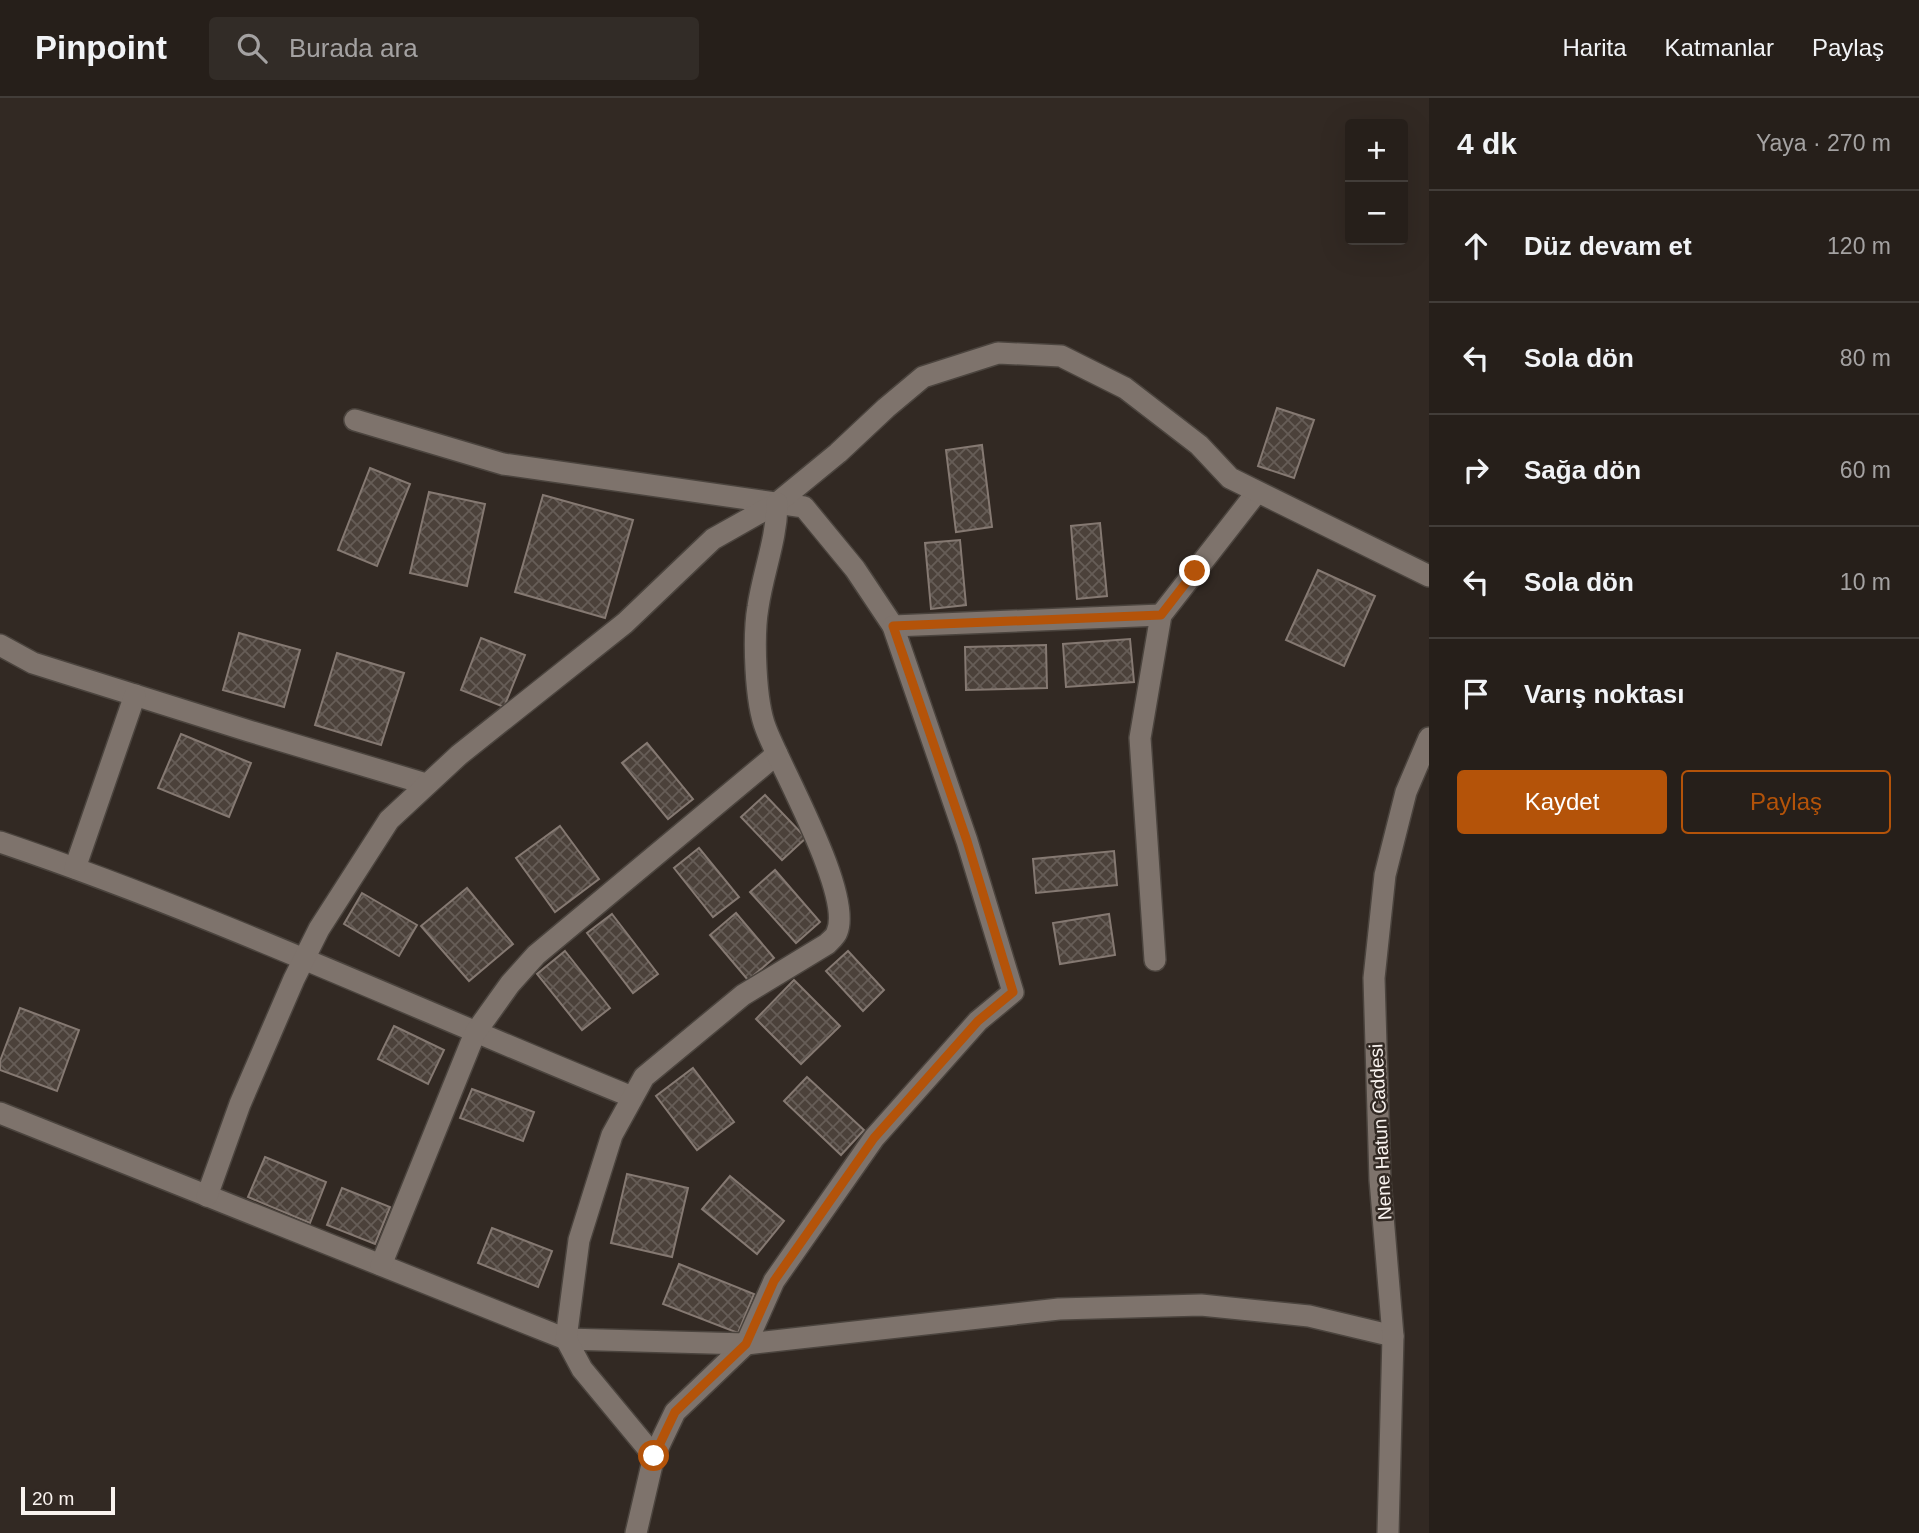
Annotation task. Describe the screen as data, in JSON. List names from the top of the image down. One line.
{"streets":{"street":["Nene Hatun Caddesi"]},"scale_bar":"20 m","page":{"header":"Pinpoint","search":"Burada ara","nav":["Harita","Katmanlar","Paylaş"],"heading":["4 dk","Yaya · 270 m"],"map_buttons":["+","−"],"list":[["Düz devam et","120 m"],["Sola dön","80 m"],["Sağa dön","60 m"],["Sola dön","10 m"],"Varış noktası"],"buttons":["Kaydet","Paylaş"],"scale":"20 m"}}
